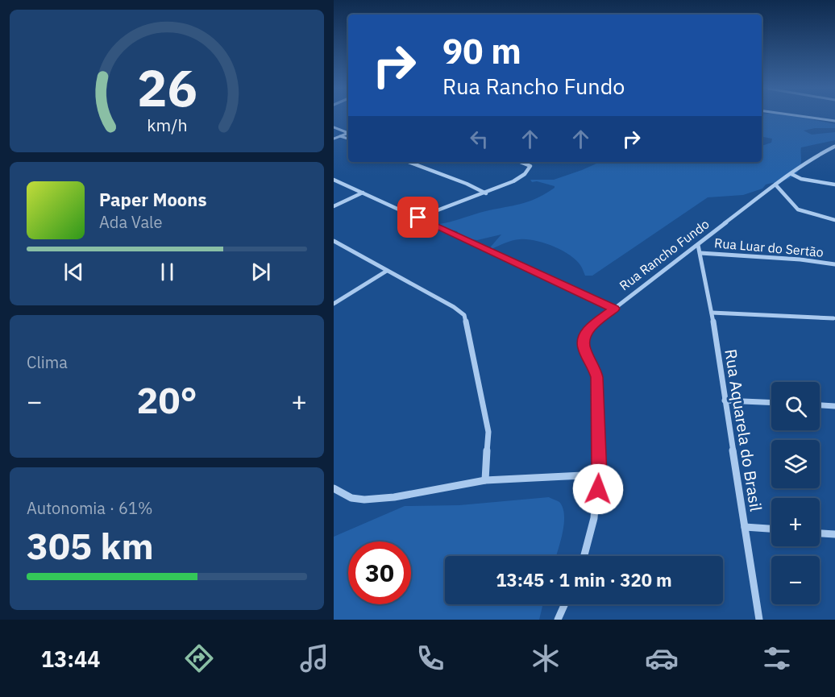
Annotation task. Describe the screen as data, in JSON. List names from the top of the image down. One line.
{"streets":{"street":["Rua Luar do Sertão","Rua Rancho Fundo","Rua Aquarela do Brasil"]},"crossings":[["Rua Luar do Sertão","Rua Aquarela do Brasil"],["Rua Rancho Fundo","Rua Aquarela do Brasil"]],"page":{"turn":["90 m","Rua Rancho Fundo"],"song":["Paper Moons","Ada Vale"],"tile":["Clima",["Autonomia · 61%","305 km"]],"heat":["−","20°","+"],"map_buttons":["+","−"],"limit":"30","trip":"13:45 · 1 min · 320 m","tabs":"13:44","gauge":["26","km/h"]}}
